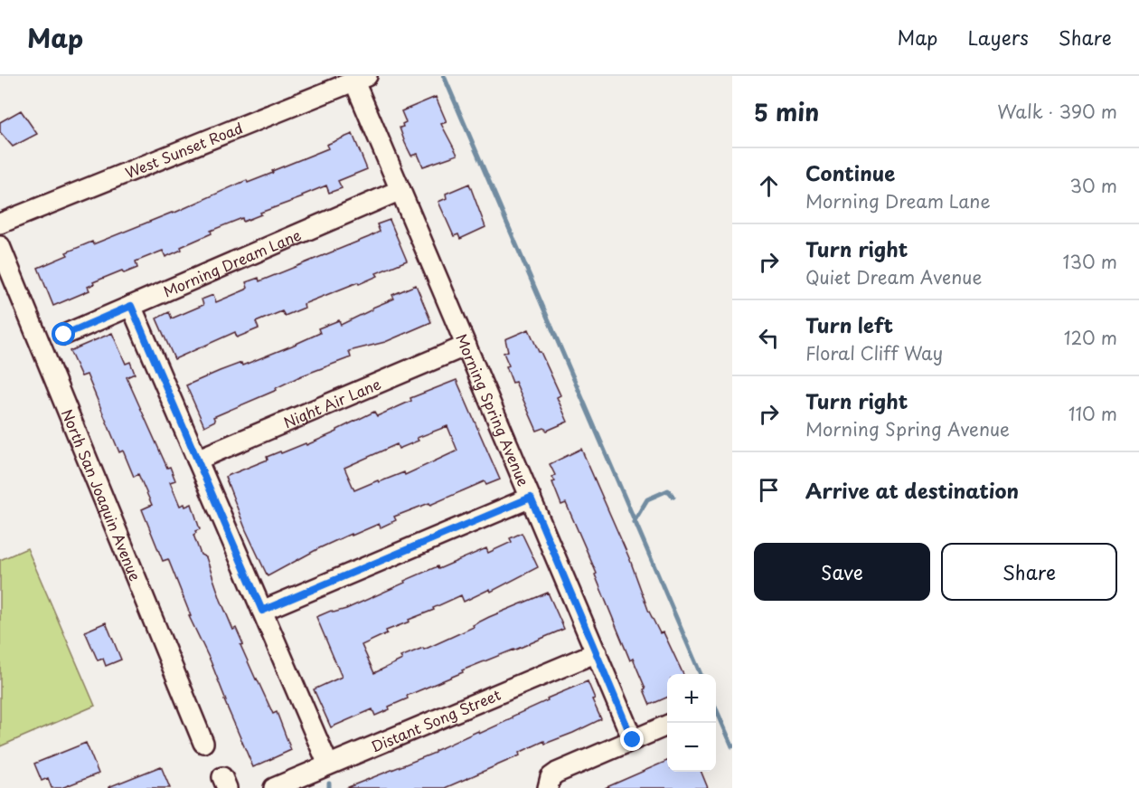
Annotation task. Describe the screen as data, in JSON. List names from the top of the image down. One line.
{"streets":{"street":["West Sunset Road","Morning Dream Lane","Night Air Lane","Morning Spring Avenue","North San Joaquin Avenue","Distant Song Street"]},"crossings":[["West Sunset Road","Morning Spring Avenue"],["Morning Dream Lane","Morning Spring Avenue"],["Night Air Lane","Morning Spring Avenue"],["Morning Spring Avenue","Distant Song Street"]],"page":{"header":"Map","nav":["Map","Layers","Share"],"heading":["5 min","Walk · 390 m"],"list":[["Continue","Morning Dream Lane","30 m"],["Turn right","Quiet Dream Avenue","130 m"],["Turn left","Floral Cliff Way","120 m"],["Turn right","Morning Spring Avenue","110 m"],"Arrive at destination"],"buttons":["Save","Share"],"map_buttons":["+","−"]}}
